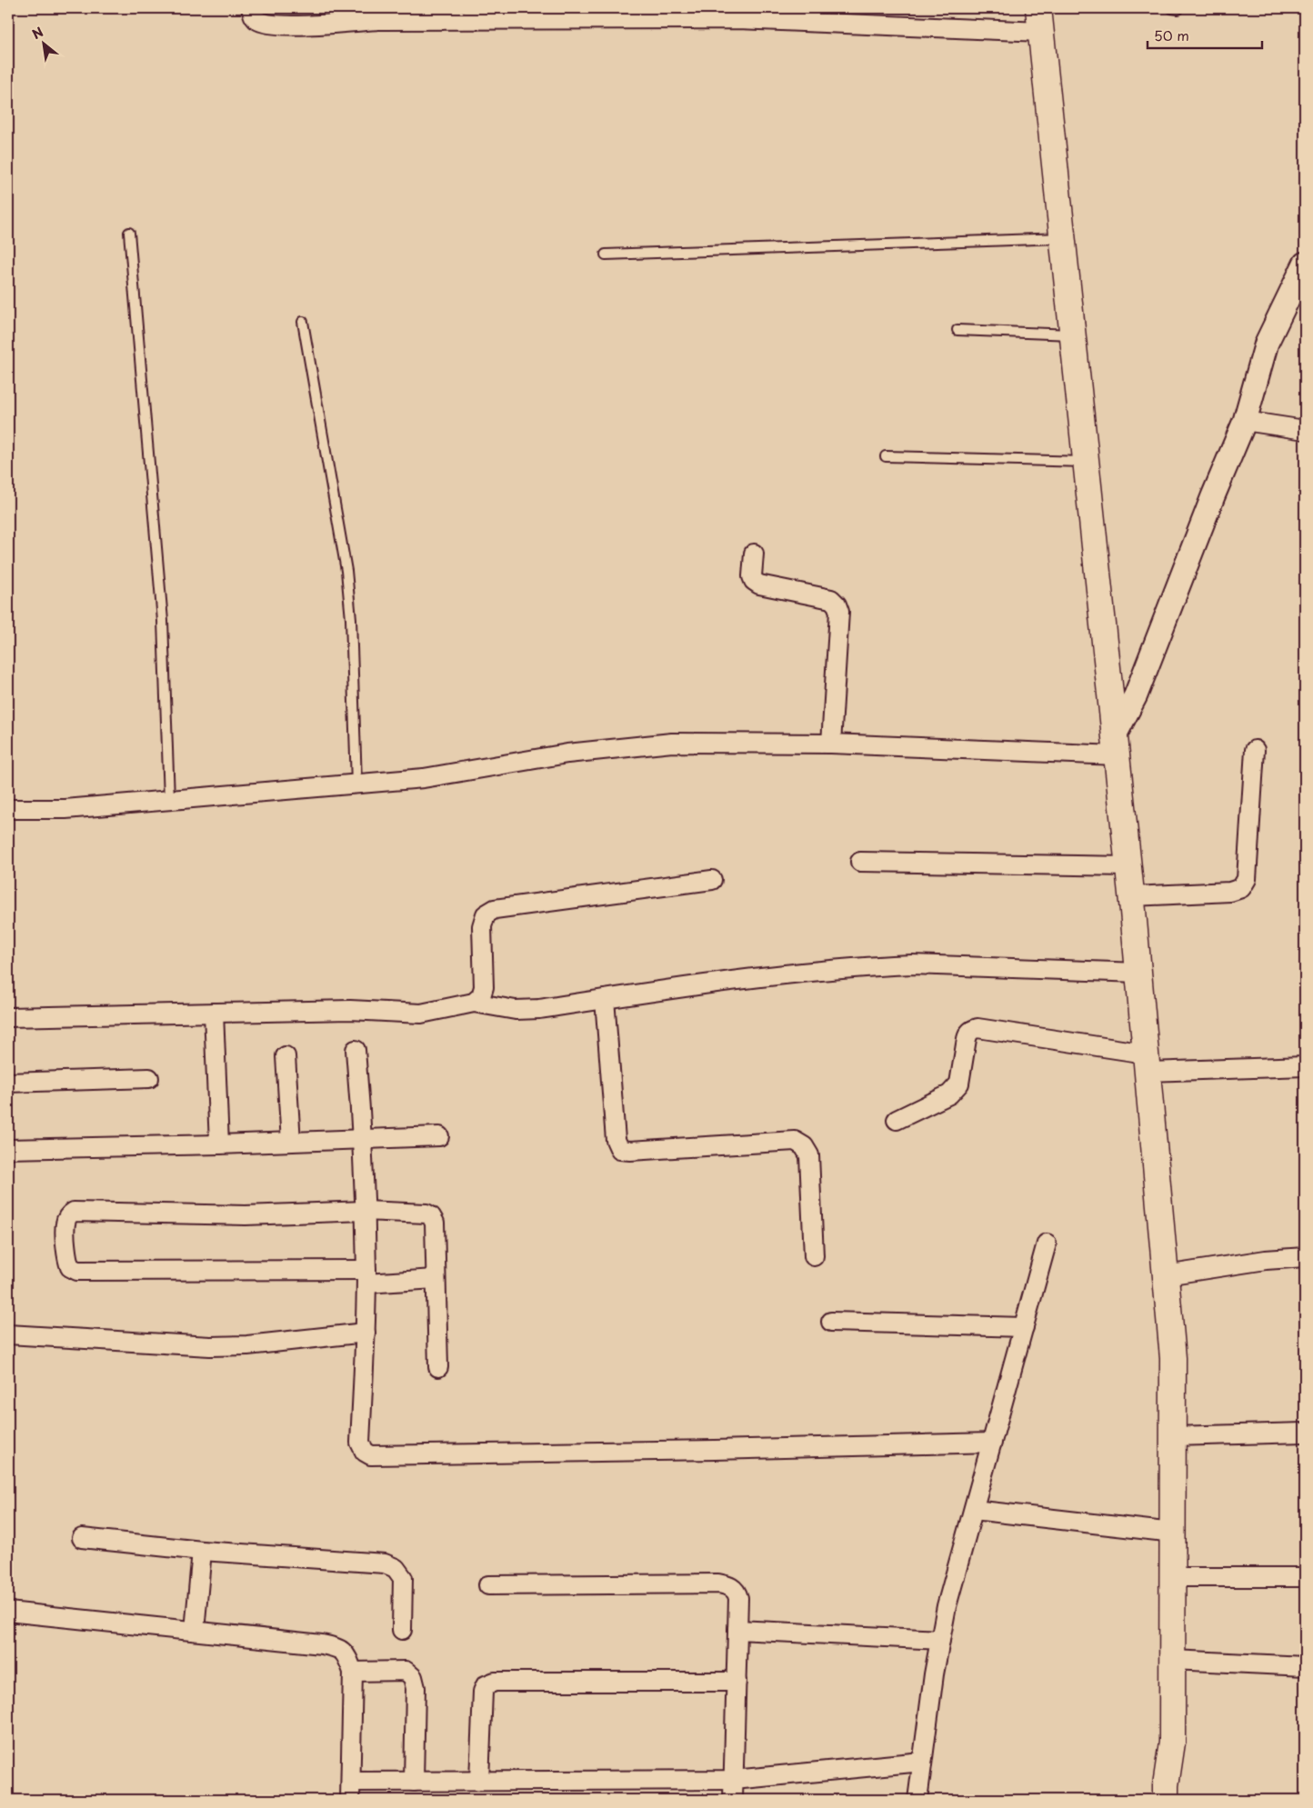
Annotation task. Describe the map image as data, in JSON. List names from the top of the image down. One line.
{"scale_bar":"50 m","north":"top left"}
